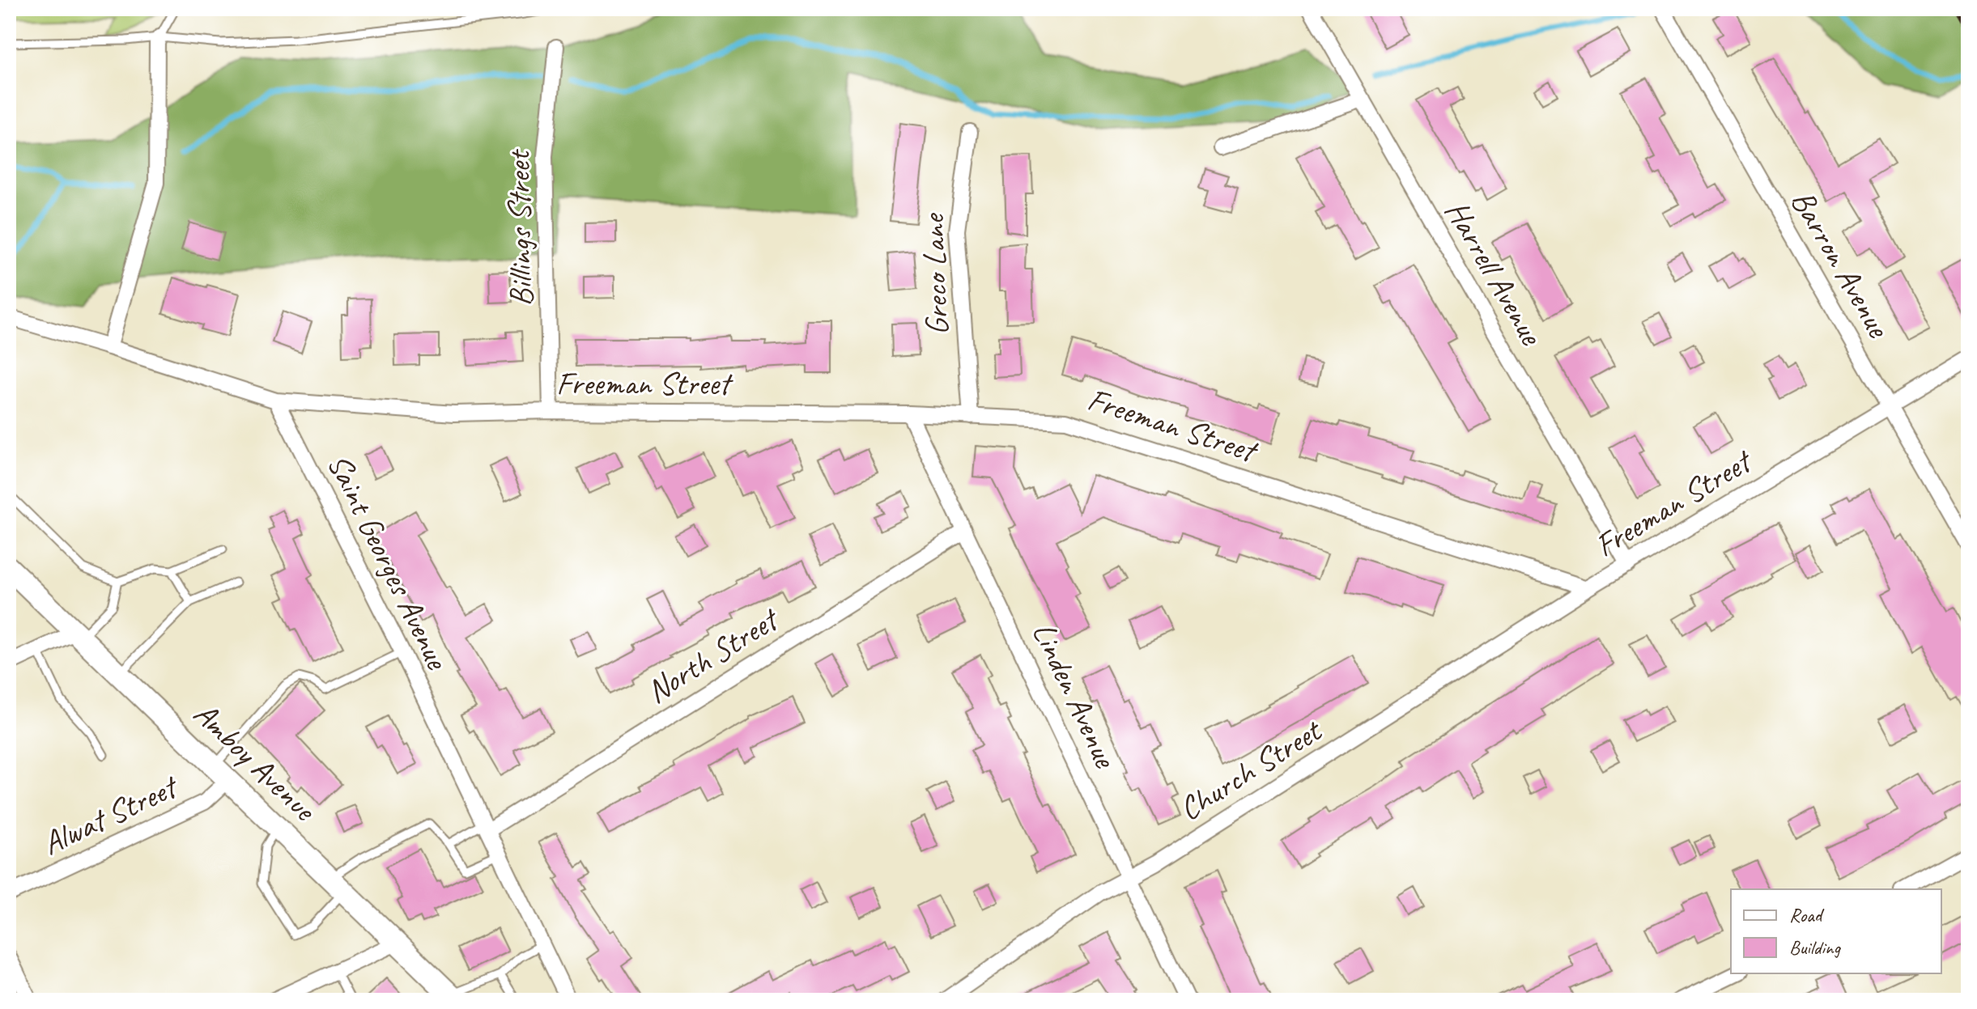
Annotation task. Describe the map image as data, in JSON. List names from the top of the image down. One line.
{"streets":{"main road":["Amboy Avenue"],"street":["Billings Street","Barron Avenue","Harrell Avenue","Greco Lane","Freeman Street","Saint Georges Avenue","North Street","Linden Avenue","Church Street","Alwat Street"]},"crossings":[["Billings Street","Freeman Street"],["Barron Avenue","Freeman Street"],["Harrell Avenue","Freeman Street"],["Greco Lane","Freeman Street"],["Freeman Street","Saint Georges Avenue"],["Freeman Street","Linden Avenue"],["Freeman Street","Church Street"],["Saint Georges Avenue","North Street"],["North Street","Linden Avenue"],["Linden Avenue","Church Street"],["Amboy Avenue","Alwat Street"]],"legend":["Road","Building"]}
